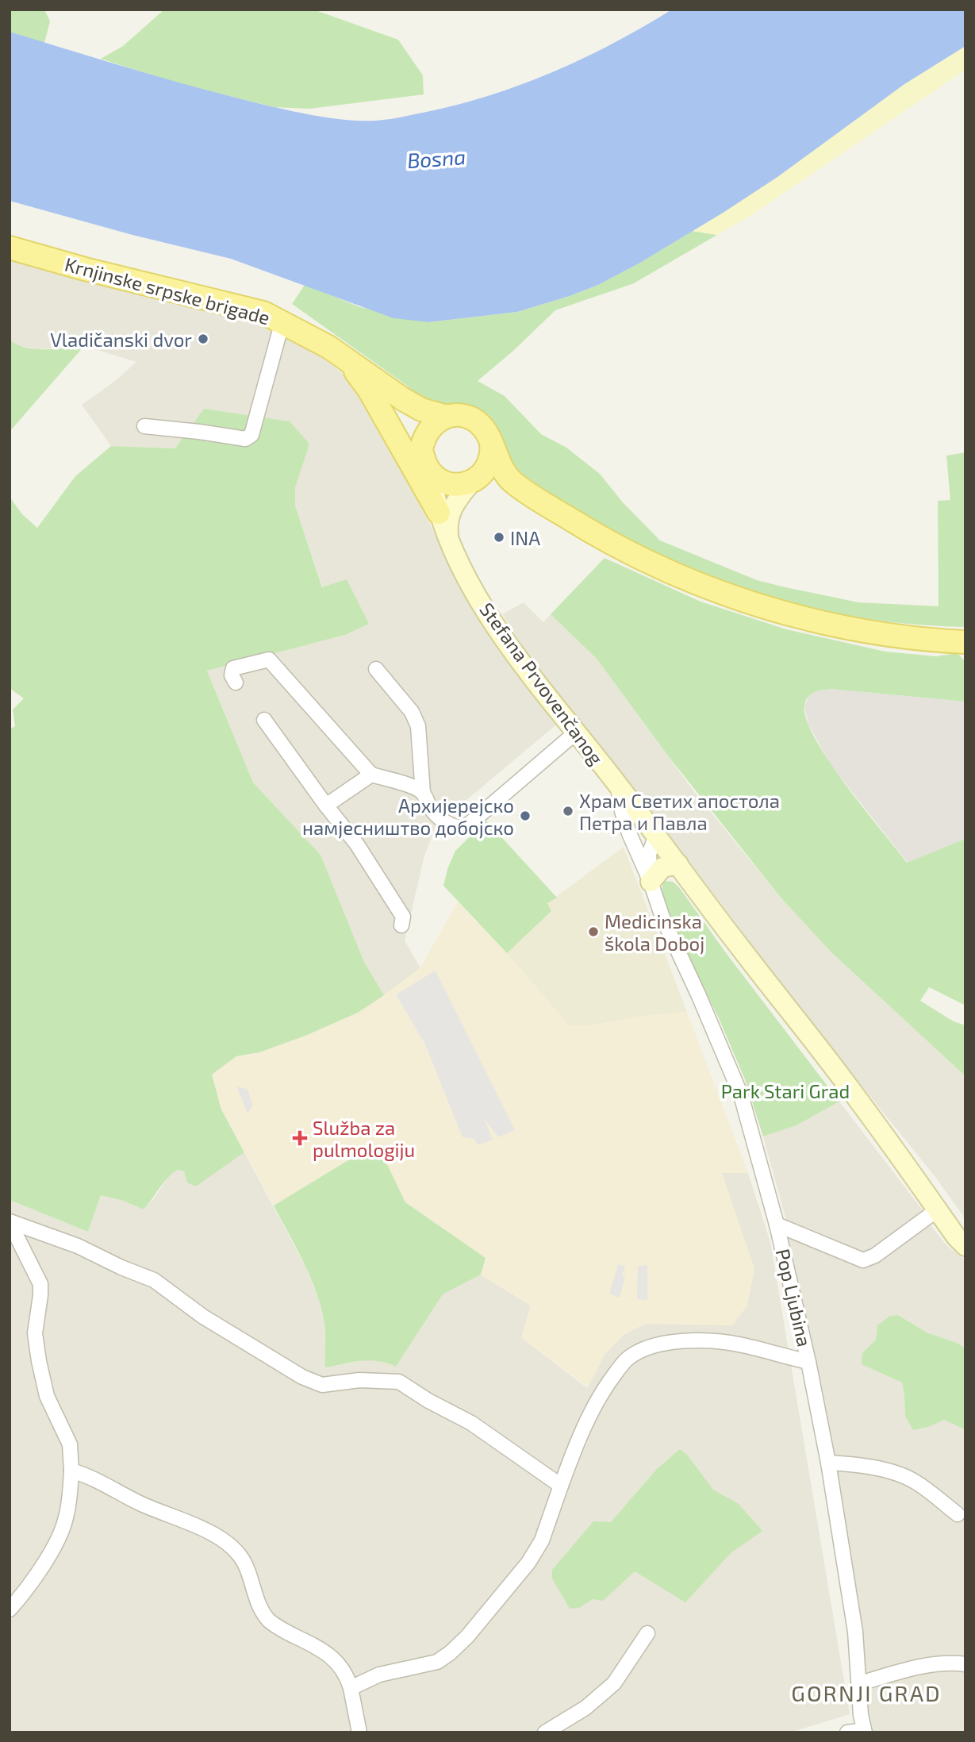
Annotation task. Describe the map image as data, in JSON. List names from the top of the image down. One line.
{"streets":{"main road":["Krnjinske srpske brigade"],"street":["Stefana Prvovenčanog","Pop Ljubina"]},"crossings":[["Krnjinske srpske brigade","Stefana Prvovenčanog"]],"districts":["GORNJI GRAD"],"water":["Bosna"],"parks":["Park Stari Grad"],"places":{"other":["Vladičanski dvor","INA","Храм Светих апостола Петра и Павла","Архијерејско намјесништво добојско","Medicinska škola Doboj"],"health":["Služba za pulmologiju"]}}
